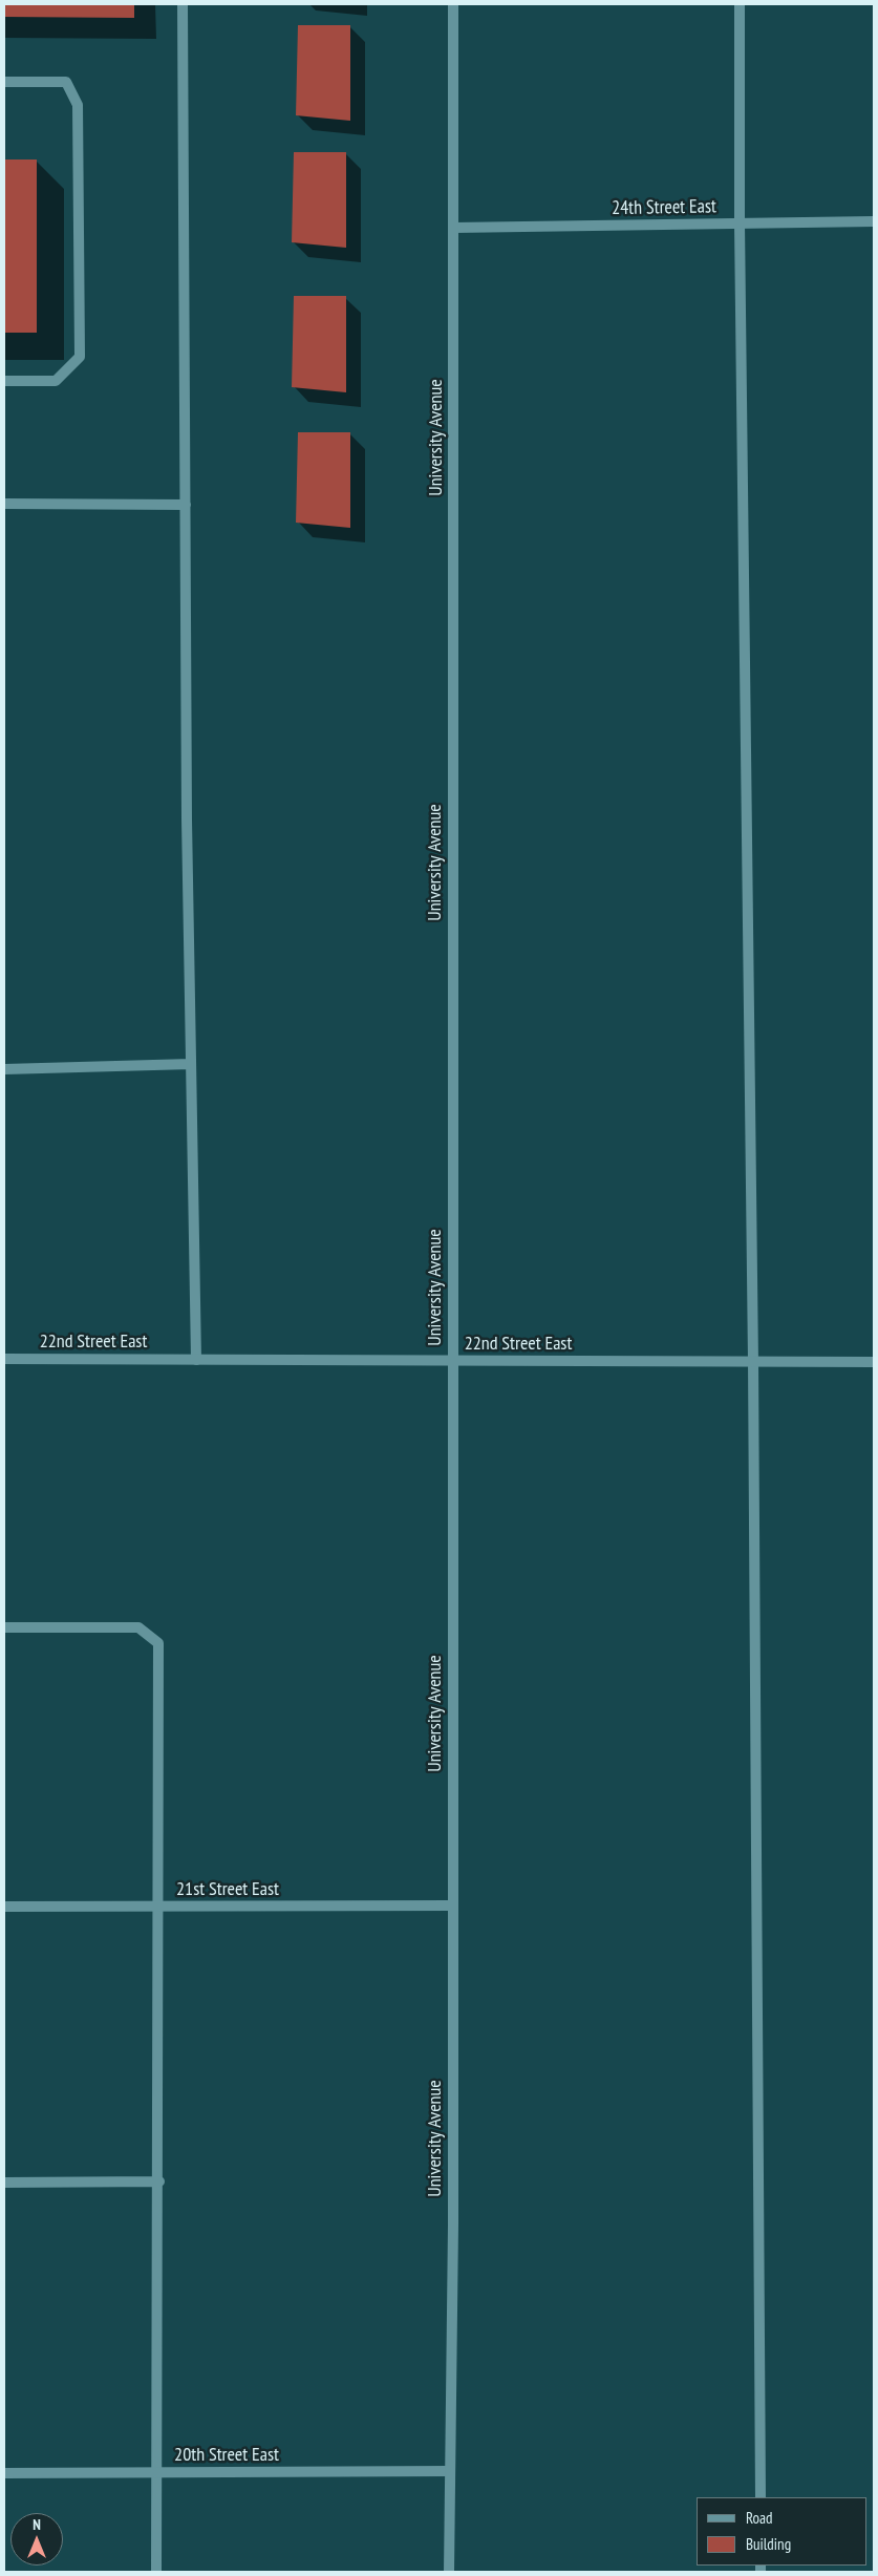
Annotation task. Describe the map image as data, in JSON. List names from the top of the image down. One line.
{"streets":{"street":["24th Street East","University Avenue","22nd Street East","21st Street East","20th Street East"]},"crossings":[["24th Street East","University Avenue"],["University Avenue","22nd Street East"],["University Avenue","21st Street East"],["University Avenue","20th Street East"]],"legend":["Road","Building"],"north":"top"}
